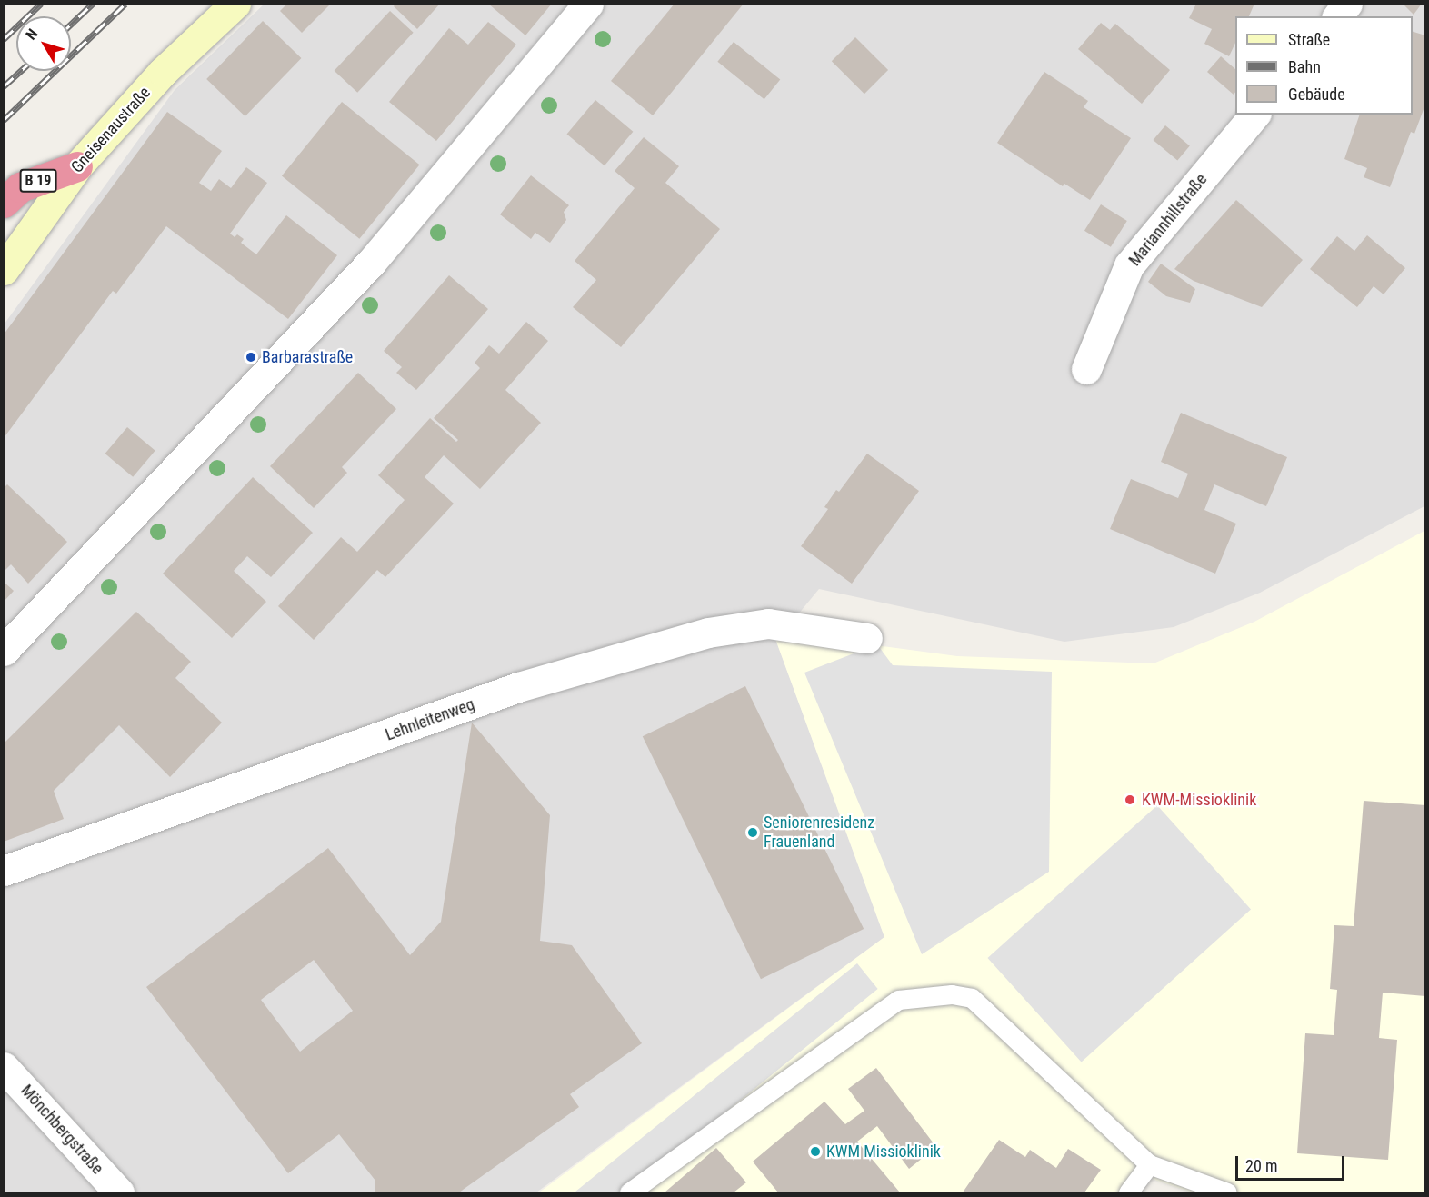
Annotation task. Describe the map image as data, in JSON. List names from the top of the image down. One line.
{"streets":{"highway":["B 19"],"street":["Gneisenaustraße","Mariannhillstraße","Lehnleitenweg","Mönchbergstraße"]},"crossings":[["Gneisenaustraße","B 19"]],"places":["Barbarastraße","KWM-Missioklinik","Seniorenresidenz Frauenland","KWM Missioklinik"],"legend":["Straße","Bahn","Gebäude"],"scale_bar":"20 m","north":"top left"}
